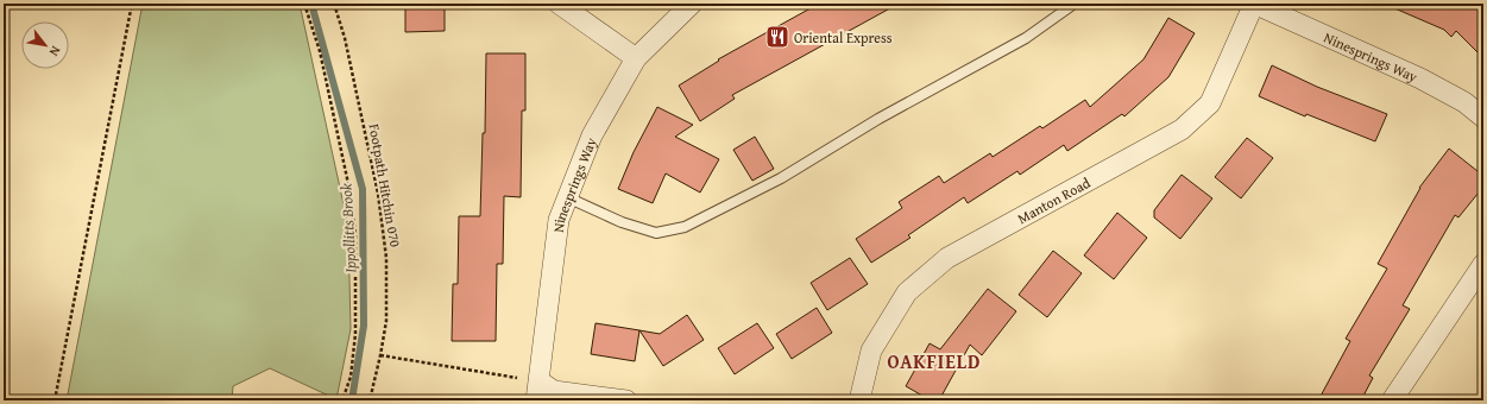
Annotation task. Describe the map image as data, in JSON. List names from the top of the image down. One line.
{"streets":{"street":["Ninesprings Way","Manton Road"],"path":["Footpath Hitchin 070"]},"crossings":[["Ninesprings Way","Manton Road"]],"districts":["OAKFIELD"],"water":["Ippollitts Brook"],"places":{"restaurant":["Oriental Express"]},"north":"bottom right"}
